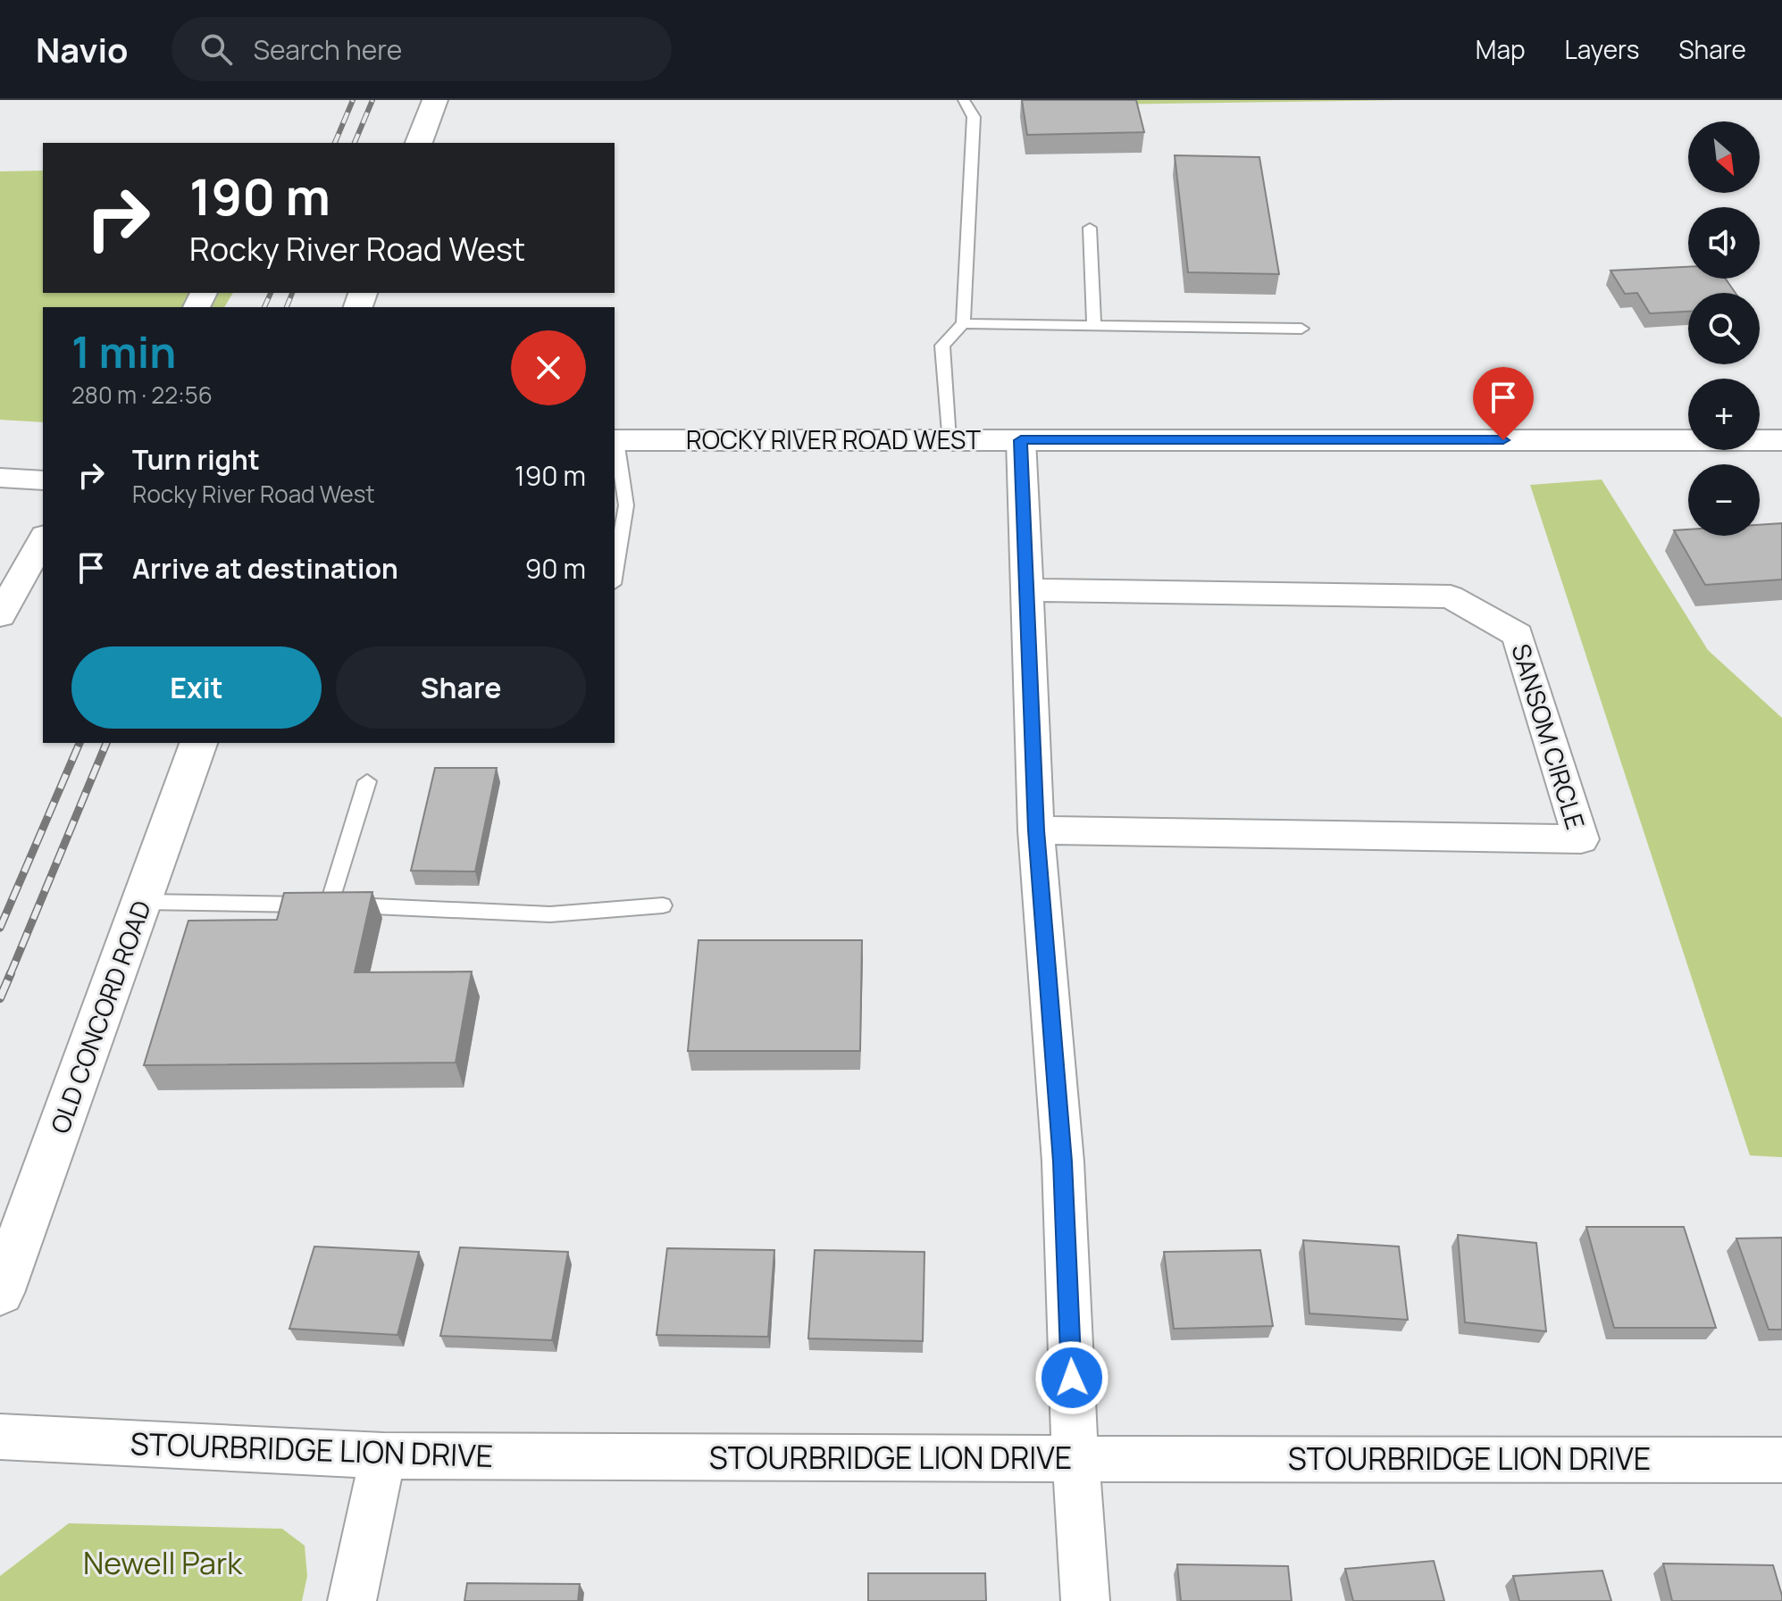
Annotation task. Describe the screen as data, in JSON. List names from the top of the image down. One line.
{"streets":{"street":["ROCKY RIVER ROAD WEST","SANSOM CIRCLE","OLD CONCORD ROAD","STOURBRIDGE LION DRIVE"]},"parks":["Newell Park"],"north":"bottom right","page":{"header":"Navio","search":"Search here","nav":["Map","Layers","Share"],"map_buttons":["+","−"],"turn":["190 m","Rocky River Road West"],"heading":["1 min","280 m · 22:56"],"list":[{"name":"Turn right","note":"Rocky River Road West","value":"190 m"},{"name":"Arrive at destination","value":"90 m"}],"buttons":["Exit","Share"]}}
